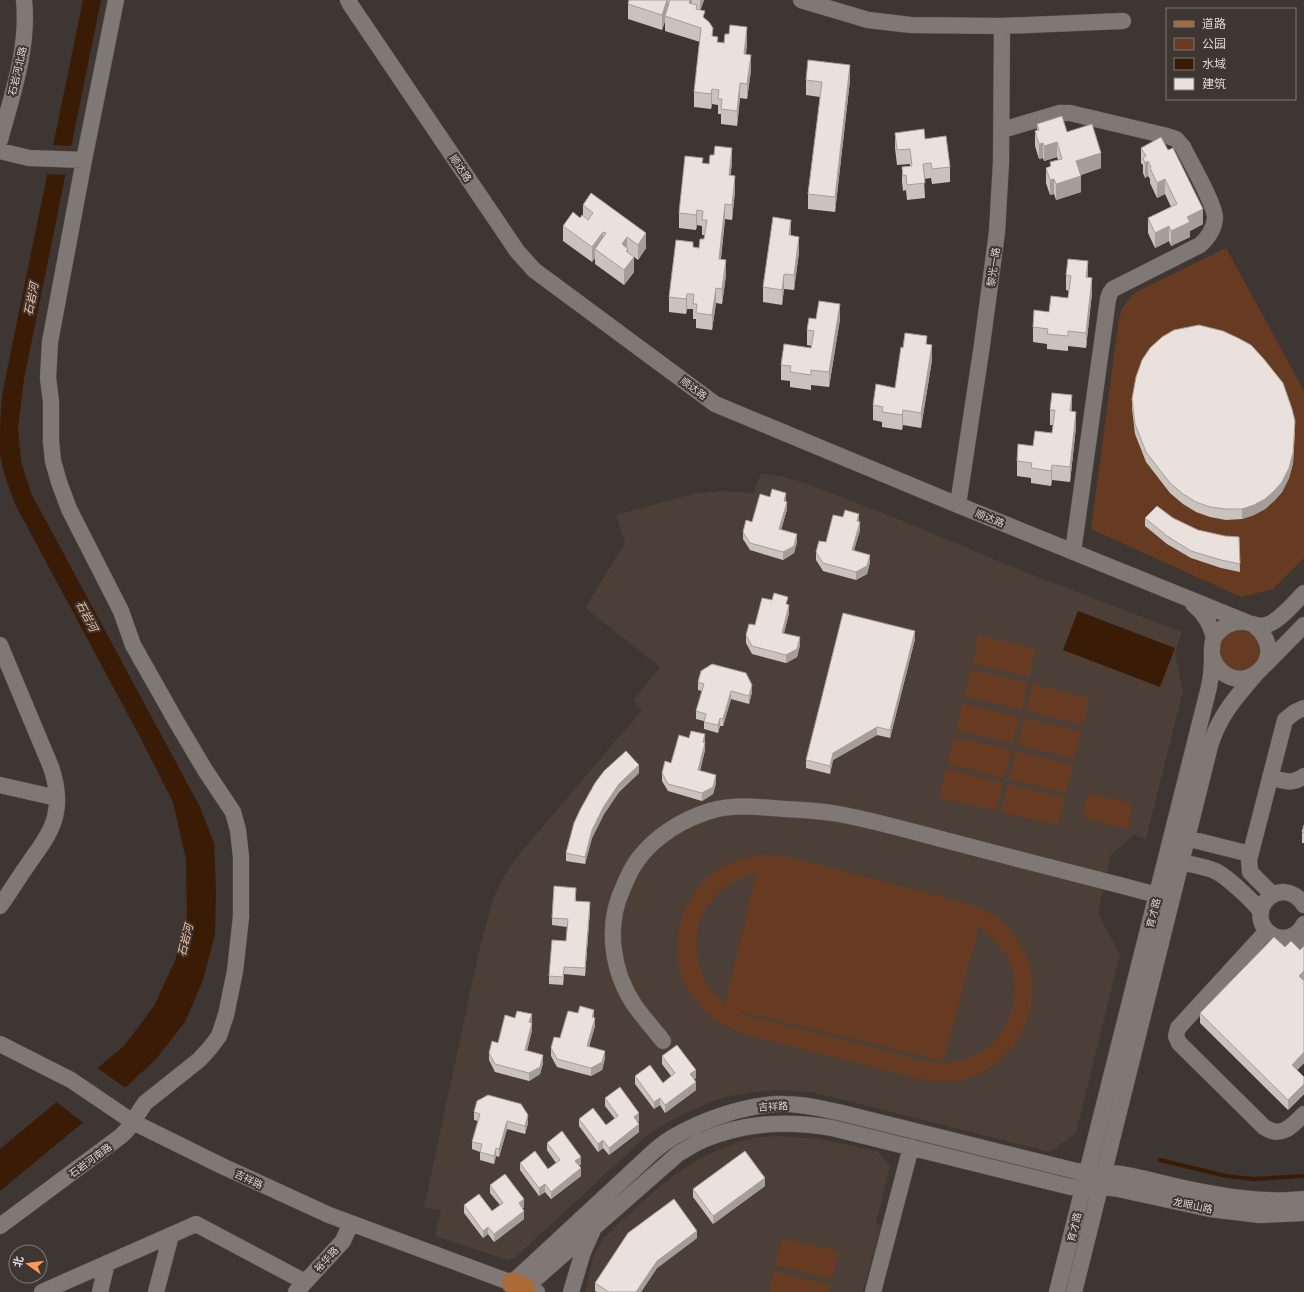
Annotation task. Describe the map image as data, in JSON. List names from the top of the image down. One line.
{"streets":{"street":["石岩河北路","顺达路","黎光一路","育才路","吉祥路","石岩河南路","龙眼山路","裕华路"]},"crossings":[["顺达路","黎光一路"],["顺达路","育才路"],["育才路","吉祥路"],["育才路","龙眼山路"],["吉祥路","石岩河南路"],["吉祥路","龙眼山路"],["吉祥路","裕华路"]],"water":["石岩河"],"legend":["道路","公园","水域","建筑"],"north":"left"}
